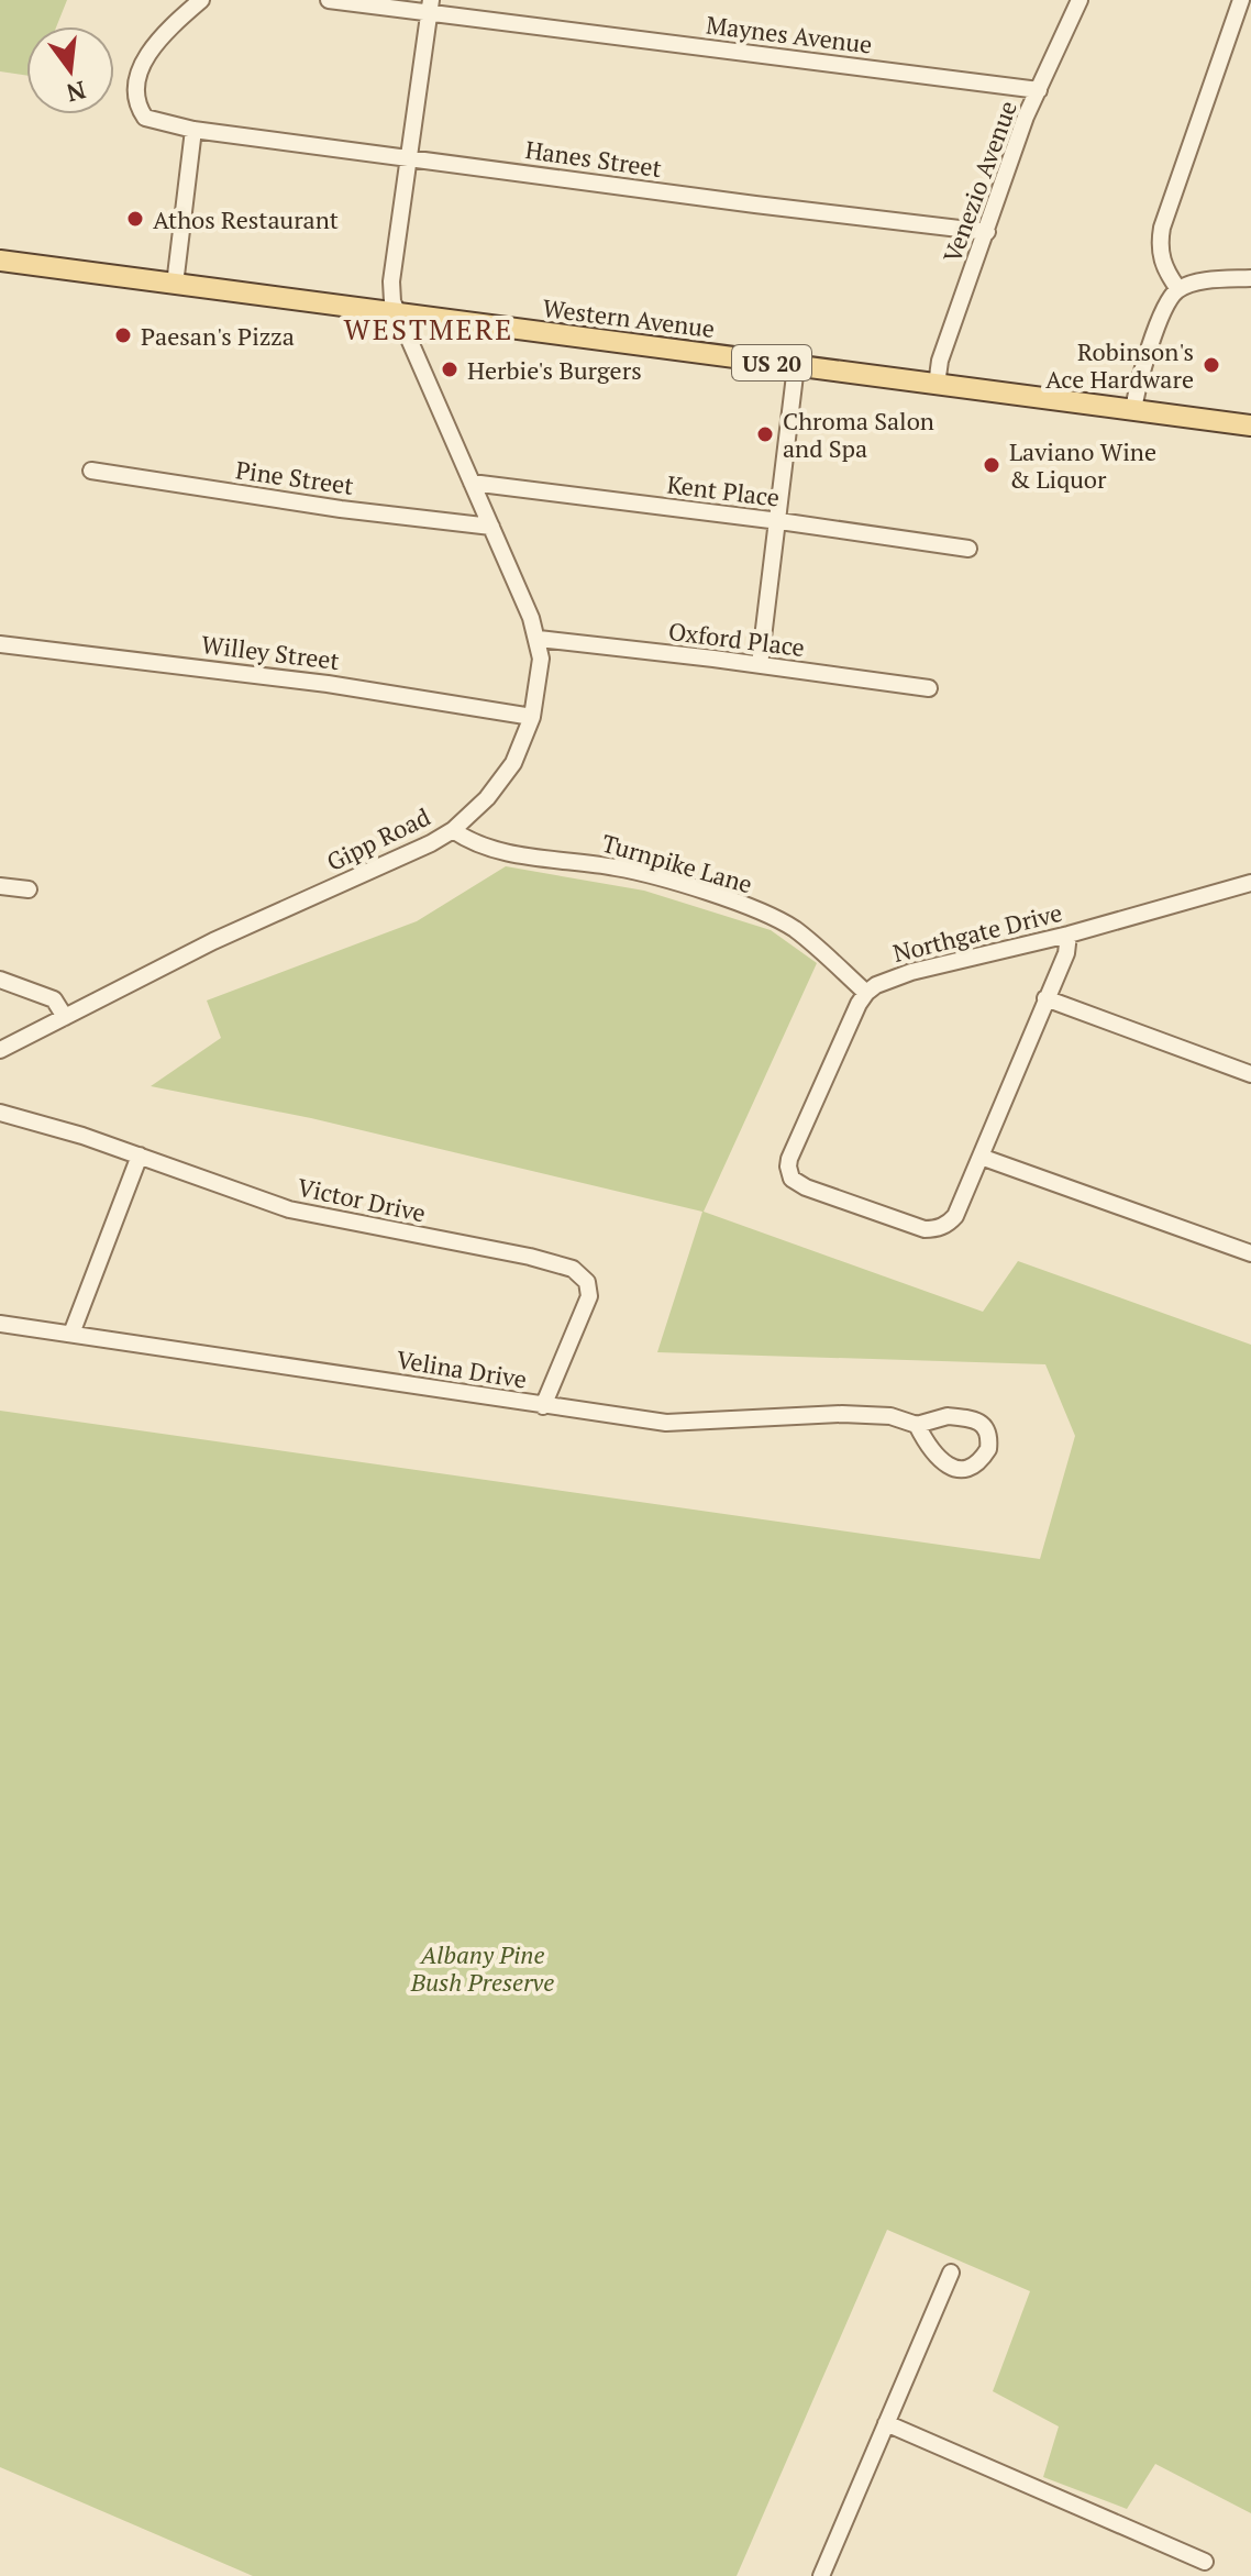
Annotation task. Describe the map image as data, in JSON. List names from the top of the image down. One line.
{"streets":{"main road":["Western Avenue","US 20"],"street":["Maynes Avenue","Hanes Street","Venezio Avenue","Pine Street","Kent Place","Oxford Place","Willey Street","Gipp Road","Turnpike Lane","Northgate Drive","Victor Drive","Velina Drive"]},"crossings":[["Maynes Avenue","Venezio Avenue"],["Maynes Avenue","Gipp Road"],["Hanes Street","Venezio Avenue"],["Hanes Street","Gipp Road"],["Venezio Avenue","Western Avenue"],["Western Avenue","Gipp Road"],["Pine Street","Gipp Road"],["Kent Place","Gipp Road"],["Oxford Place","Gipp Road"],["Willey Street","Gipp Road"],["Gipp Road","Turnpike Lane"],["Turnpike Lane","Northgate Drive"],["Victor Drive","Velina Drive"]],"districts":["WESTMERE"],"parks":["Albany Pine Bush Preserve"],"places":["Athos Restaurant","Paesan's Pizza","Robinson's Ace Hardware","Herbie's Burgers","Chroma Salon and Spa","Laviano Wine & Liquor"],"north":"bottom"}
